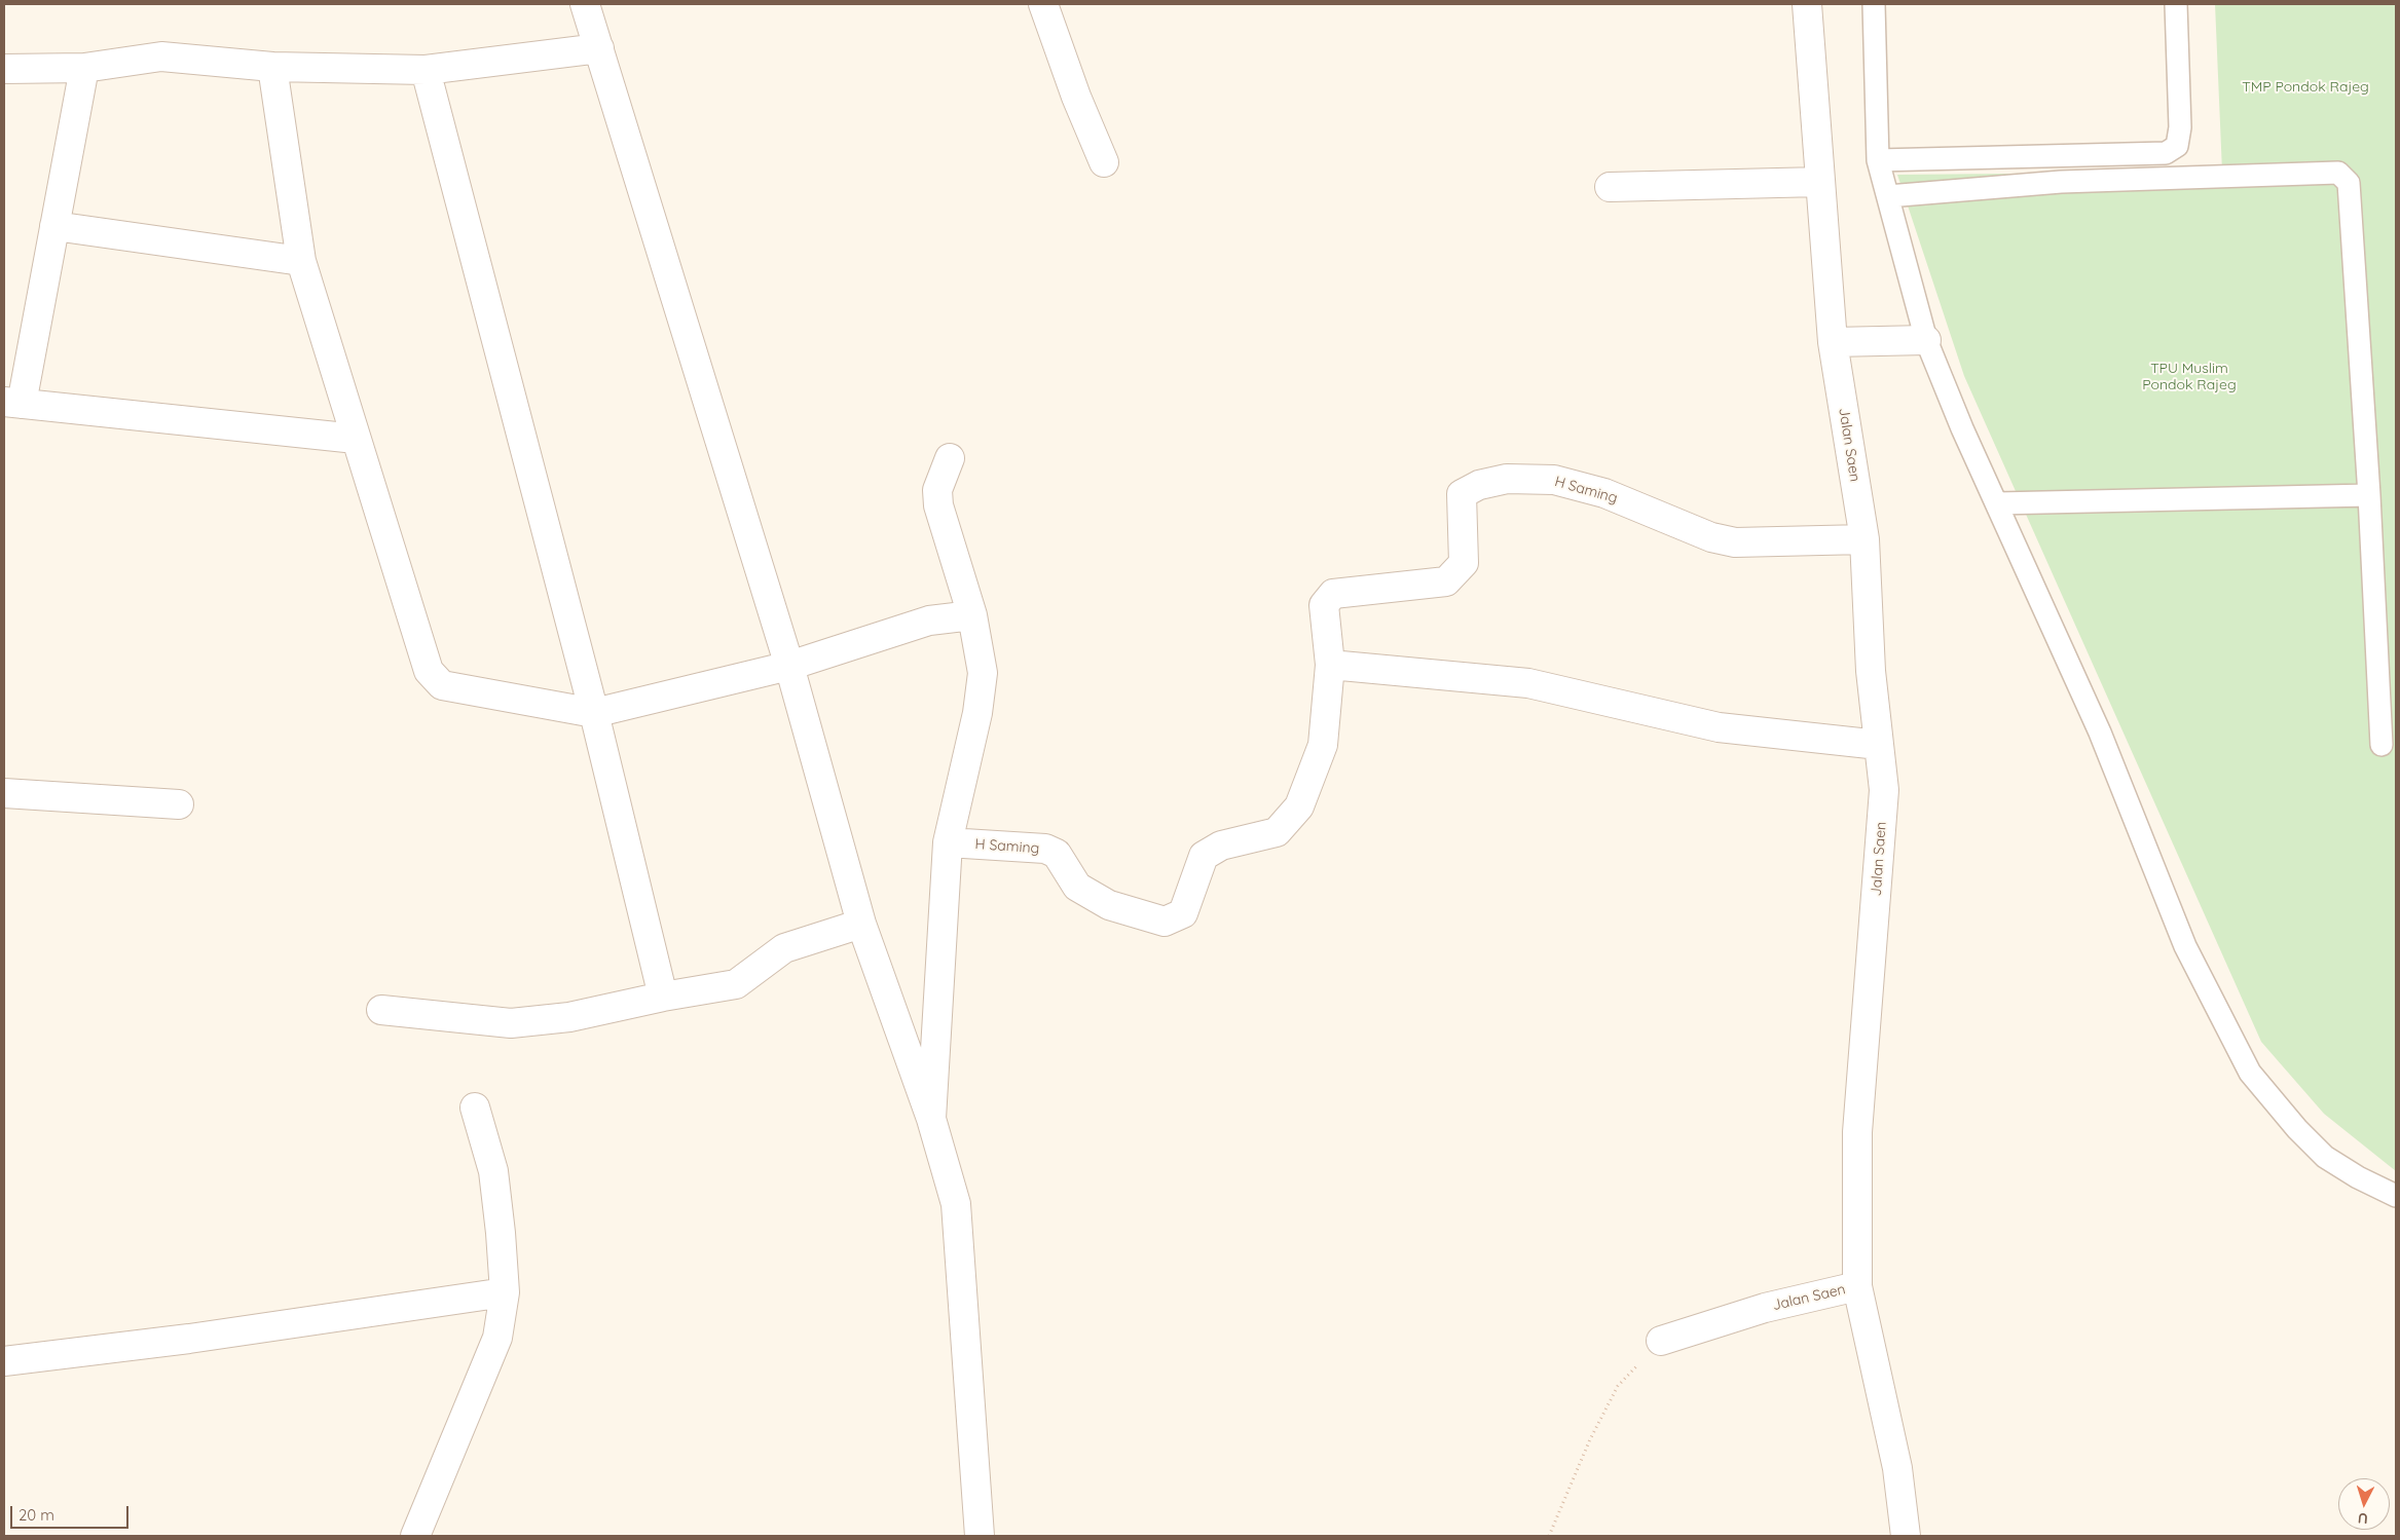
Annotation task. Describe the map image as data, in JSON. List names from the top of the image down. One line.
{"streets":{"street":["Jalan Saen","H Saming"]},"crossings":[["Jalan Saen","H Saming"]],"parks":["TMP Pondok Rajeg","TPU Muslim Pondok Rajeg"],"scale_bar":"20 m","north":"bottom"}
